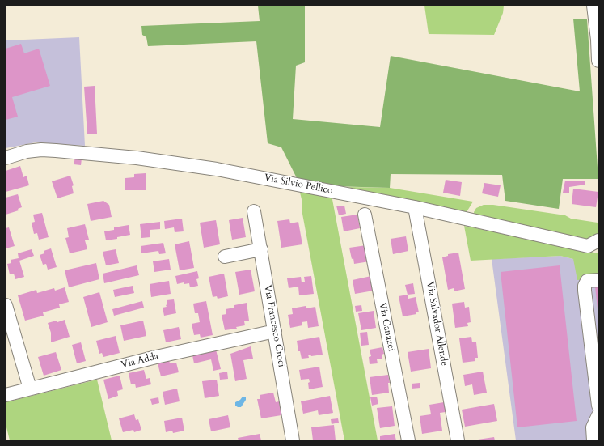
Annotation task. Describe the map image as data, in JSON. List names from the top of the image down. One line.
{"streets":{"street":["Via Silvio Pellico","Via Salvador Allende","Via Francesco Croci","Via Canazei","Via Adda"]},"crossings":[["Via Silvio Pellico","Via Salvador Allende"],["Via Francesco Croci","Via Adda"]]}
